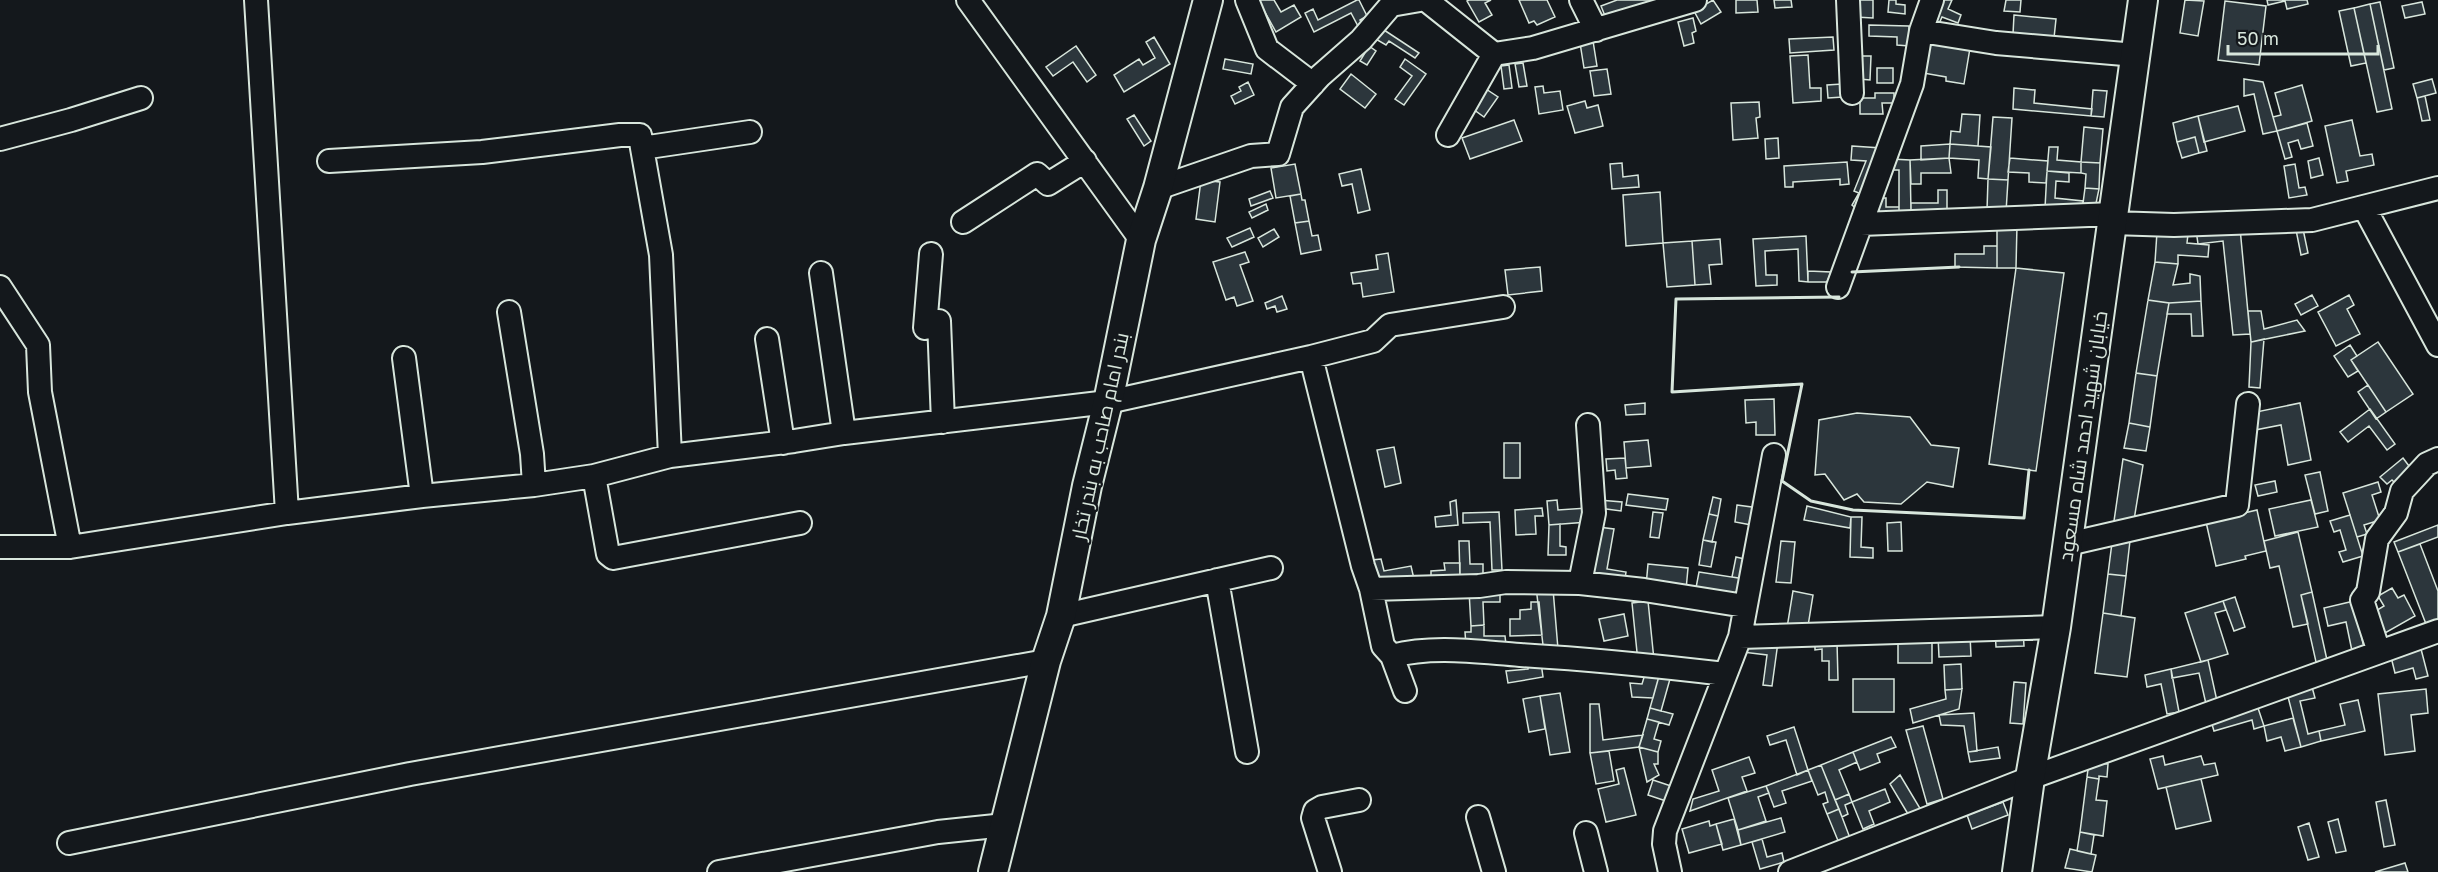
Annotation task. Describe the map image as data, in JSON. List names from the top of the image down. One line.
{"streets":{"main road":["بندر امام صاحب به بندر تخار","خیابان شهید احمد شاه مسعود"]},"scale_bar":"50 m"}
